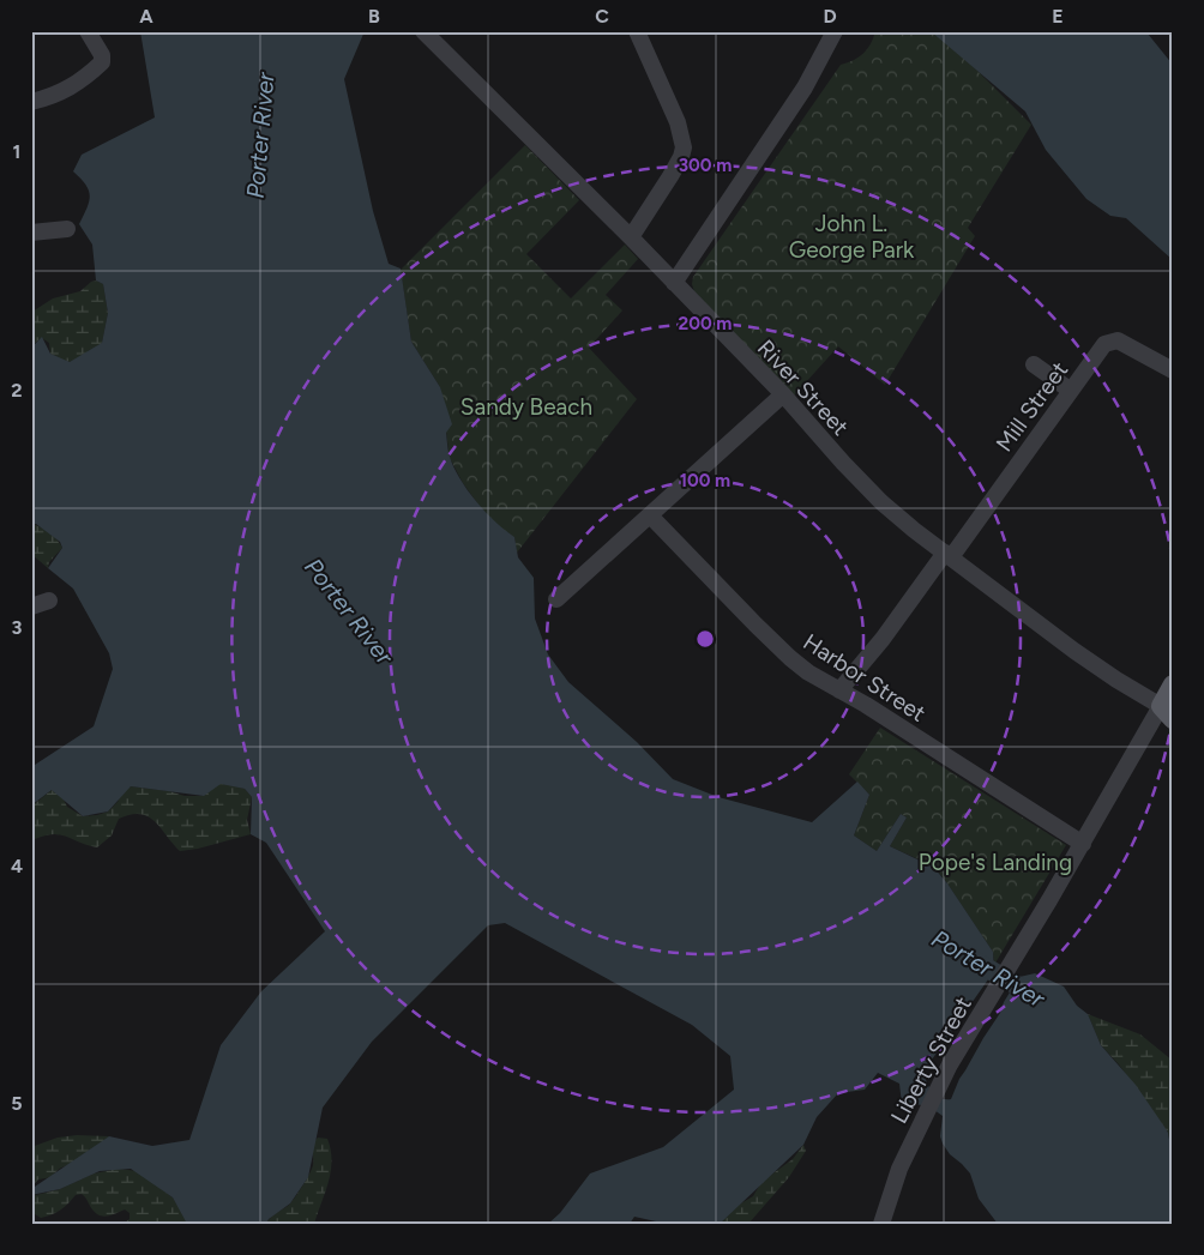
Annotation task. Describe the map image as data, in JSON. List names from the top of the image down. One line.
{"streets":{"street":["River Street","Mill Street","Harbor Street","Liberty Street"]},"crossings":[["River Street","Mill Street"],["River Street","Liberty Street"],["Mill Street","Harbor Street"],["Harbor Street","Liberty Street"]],"water":["Porter River"],"parks":["John L. George Park","Sandy Beach","Pope's Landing"],"grid":{"columns":["A","B","C","D","E"],"rows":["1","2","3","4","5"]},"rings":["300 m","200 m","100 m"]}
